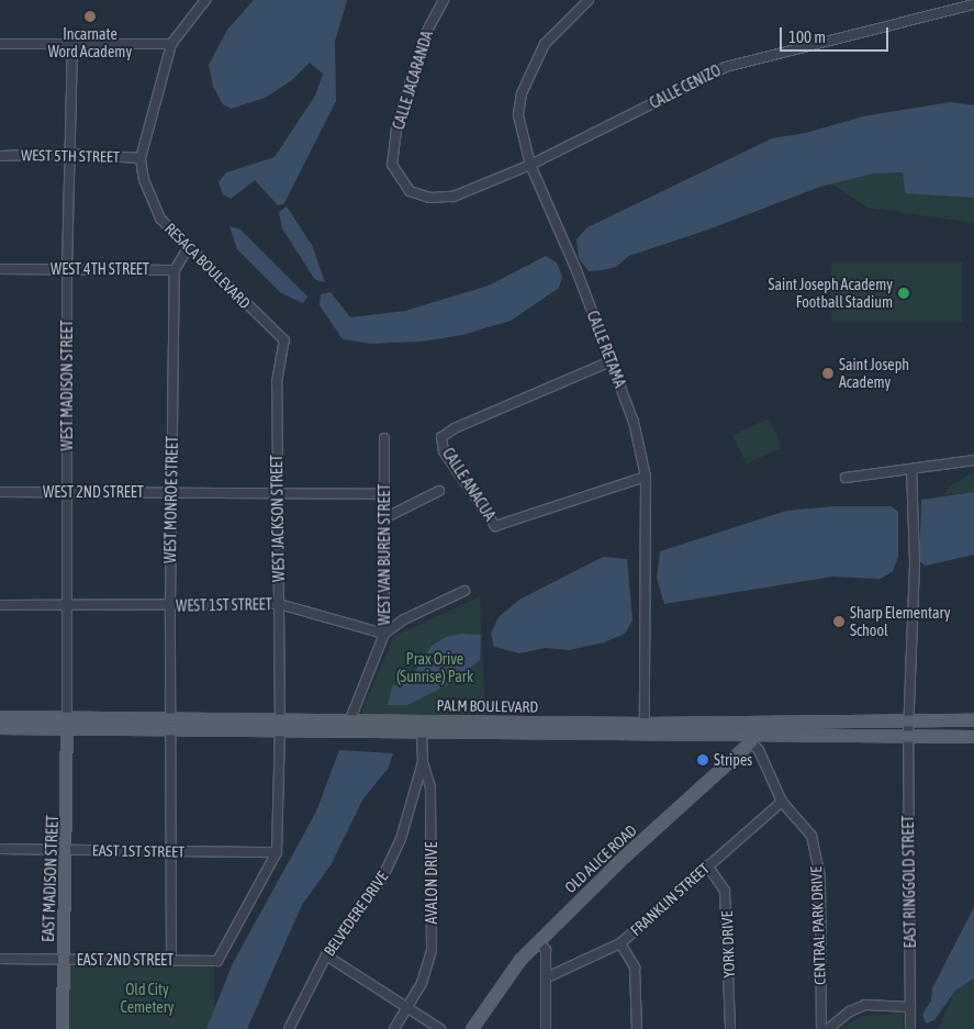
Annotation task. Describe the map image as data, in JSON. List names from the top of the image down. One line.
{"streets":{"main road":["PALM BOULEVARD","OLD ALICE ROAD","EAST MADISON STREET"],"street":["CALLE JACARANDA","CALLE CENIZO","WEST 5TH STREET","RESACA BOULEVARD","WEST 4TH STREET","CALLE RETAMA","WEST MADISON STREET","CALLE ANACUA","WEST 2ND STREET","WEST MONROE STREET","WEST JACKSON STREET","WEST VAN BUREN STREET","WEST 1ST STREET","EAST 1ST STREET","EAST RINGGOLD STREET","AVALON DRIVE","FRANKLIN STREET","BELVEDERE DRIVE","CENTRAL PARK DRIVE","YORK DRIVE","EAST 2ND STREET"]},"crossings":[["CALLE JACARANDA","CALLE CENIZO"],["CALLE CENIZO","CALLE RETAMA"],["WEST 5TH STREET","RESACA BOULEVARD"],["WEST 5TH STREET","WEST MADISON STREET"],["RESACA BOULEVARD","WEST JACKSON STREET"],["WEST 4TH STREET","WEST MADISON STREET"],["WEST 4TH STREET","WEST MONROE STREET"],["CALLE RETAMA","CALLE ANACUA"],["CALLE RETAMA","PALM BOULEVARD"],["WEST MADISON STREET","WEST 2ND STREET"],["WEST MADISON STREET","WEST 1ST STREET"],["WEST MADISON STREET","PALM BOULEVARD"],["WEST MADISON STREET","EAST MADISON STREET"],["WEST 2ND STREET","WEST MONROE STREET"],["WEST 2ND STREET","WEST JACKSON STREET"],["WEST 2ND STREET","WEST VAN BUREN STREET"],["WEST MONROE STREET","WEST 1ST STREET"],["WEST MONROE STREET","PALM BOULEVARD"],["WEST MONROE STREET","EAST 1ST STREET"],["WEST MONROE STREET","EAST 2ND STREET"],["WEST JACKSON STREET","WEST 1ST STREET"],["WEST JACKSON STREET","PALM BOULEVARD"],["WEST JACKSON STREET","EAST 1ST STREET"],["WEST JACKSON STREET","EAST 2ND STREET"],["WEST VAN BUREN STREET","WEST 1ST STREET"],["WEST VAN BUREN STREET","PALM BOULEVARD"],["PALM BOULEVARD","OLD ALICE ROAD"],["PALM BOULEVARD","EAST MADISON STREET"],["PALM BOULEVARD","EAST RINGGOLD STREET"],["PALM BOULEVARD","AVALON DRIVE"],["PALM BOULEVARD","CENTRAL PARK DRIVE"],["EAST 1ST STREET","EAST MADISON STREET"],["EAST 1ST STREET","EAST 2ND STREET"],["OLD ALICE ROAD","CENTRAL PARK DRIVE"],["EAST MADISON STREET","EAST 2ND STREET"],["AVALON DRIVE","BELVEDERE DRIVE"],["FRANKLIN STREET","CENTRAL PARK DRIVE"],["FRANKLIN STREET","YORK DRIVE"]],"parks":["Prax Orive (Sunrise) Park","Old City Cemetery"],"places":["Incarnate Word Academy","Saint Joseph Academy Football Stadium","Saint Joseph Academy","Sharp Elementary School","Stripes"],"scale_bar":"100 m"}
